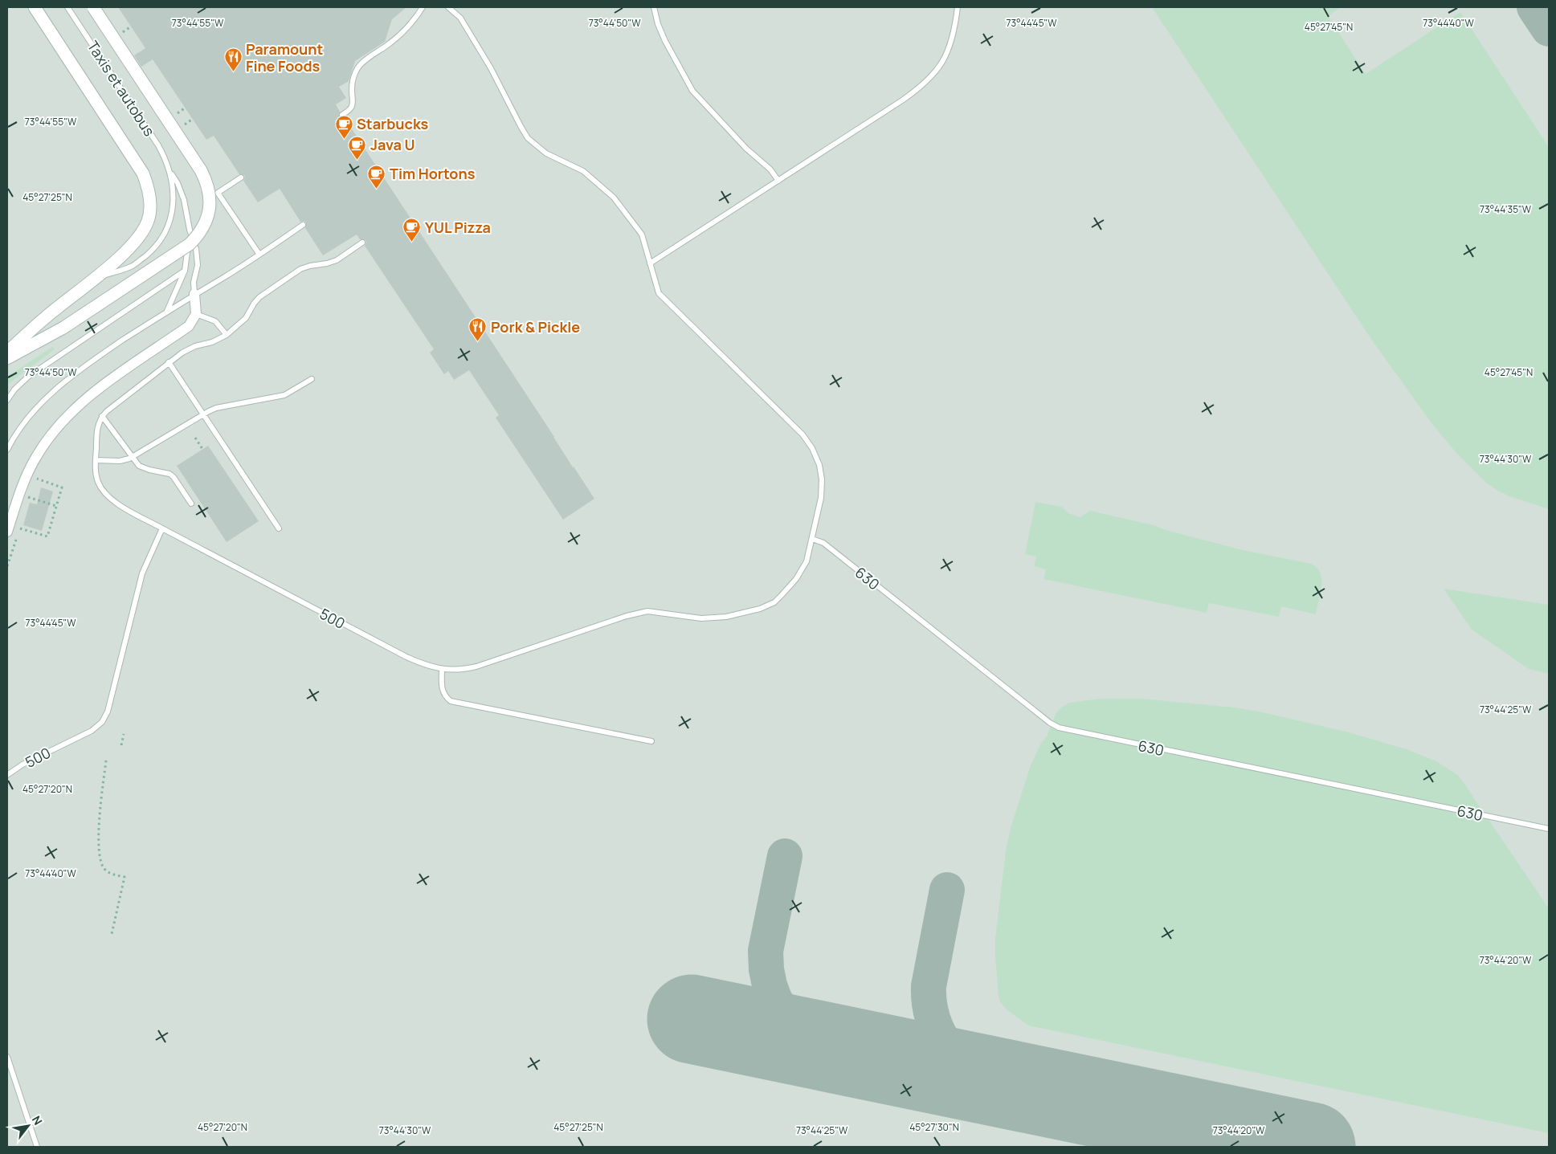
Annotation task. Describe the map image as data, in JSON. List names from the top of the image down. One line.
{"streets":{"lane":["Taxis et autobus","630","500"]},"crossings":[["630","500"]],"places":{"restaurant":["Paramount Fine Foods","Pork & Pickle"],"cafe":["Starbucks","Java U","Tim Hortons","YUL Pizza"]},"north":"top right","coordinates":["73°44'55\"W","73°44'50\"W","73°44'45\"W","73°44'40\"W","45°27'45\"N","45°27'25\"N","73°44'35\"W","73°44'30\"W","73°44'25\"W","45°27'20\"N","73°44'20\"W","45°27'30\"N"]}
